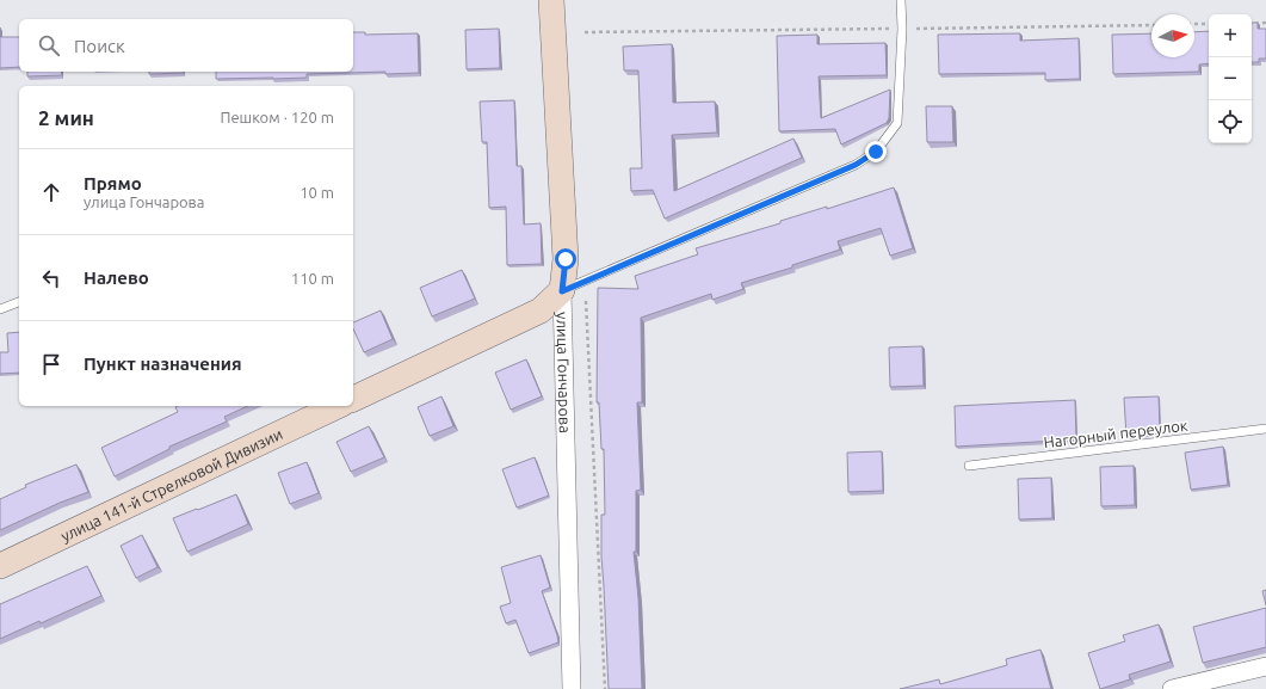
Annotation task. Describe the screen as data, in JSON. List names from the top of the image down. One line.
{"streets":{"main road":["улица Гончарова","улица 141-й Стрелковой Дивизии"],"lane":["Нагорный переулок"]},"north":"right","page":{"map_buttons":["+","−"],"search":"Поиск","heading":["2 мин","Пешком · 120 m"],"list":[["Прямо","улица Гончарова","10 m"],["Налево","110 m"],"Пункт назначения"]}}
